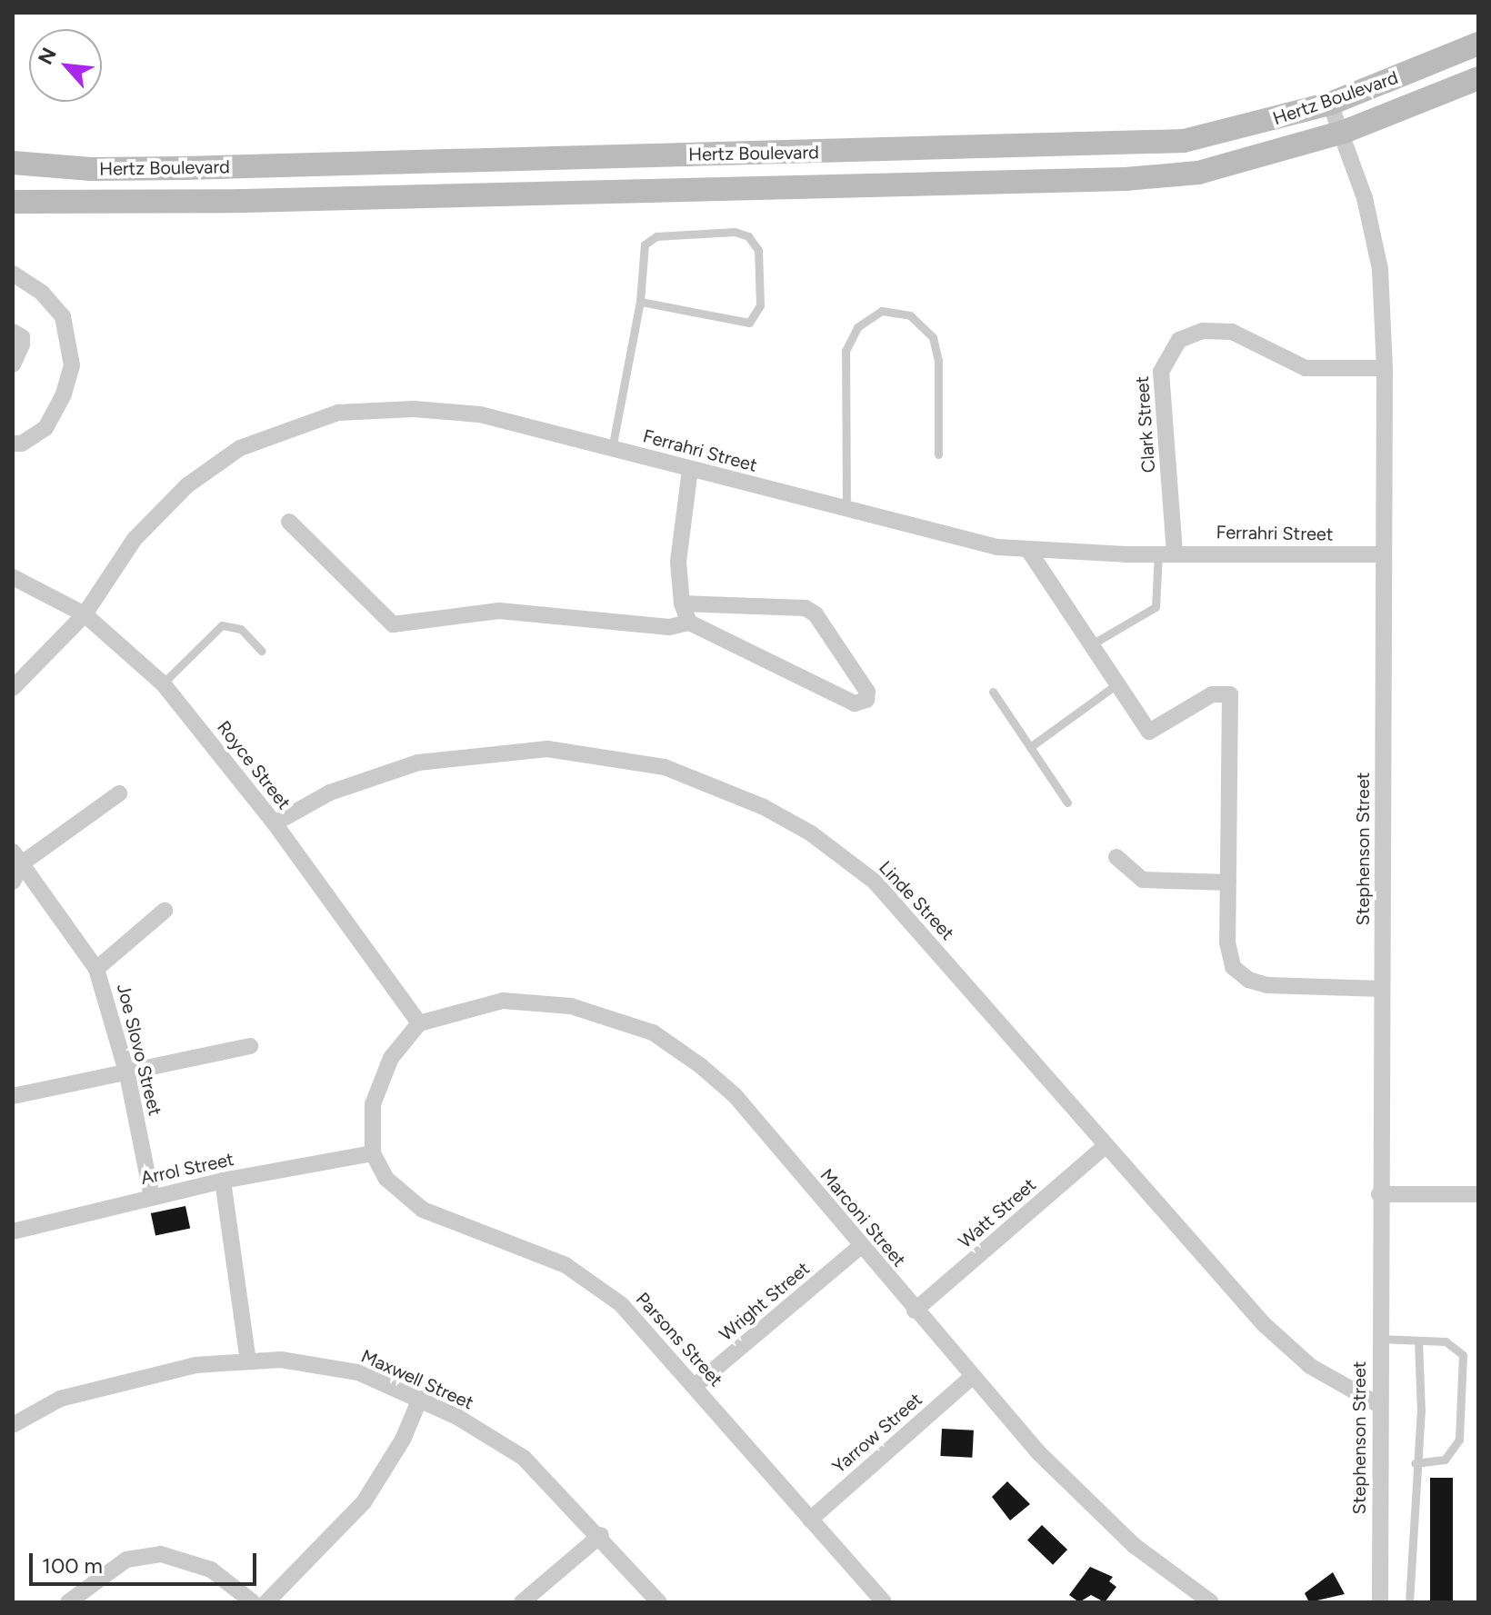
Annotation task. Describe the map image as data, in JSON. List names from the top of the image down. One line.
{"streets":{"street":["Hertz Boulevard","Clark Street","Ferrahri Street","Royce Street","Stephenson Street","Linde Street","Joe Slovo Street","Arrol Street","Watt Street","Marconi Street","Wright Street","Parsons Street","Maxwell Street","Yarrow Street"]},"crossings":[["Hertz Boulevard","Stephenson Street"],["Clark Street","Ferrahri Street"],["Clark Street","Stephenson Street"],["Ferrahri Street","Royce Street"],["Ferrahri Street","Stephenson Street"],["Royce Street","Linde Street"],["Royce Street","Marconi Street"],["Stephenson Street","Linde Street"],["Linde Street","Watt Street"],["Joe Slovo Street","Arrol Street"],["Arrol Street","Parsons Street"],["Watt Street","Marconi Street"],["Marconi Street","Wright Street"],["Marconi Street","Yarrow Street"],["Wright Street","Parsons Street"],["Parsons Street","Yarrow Street"]],"scale_bar":"100 m","north":"top left"}
